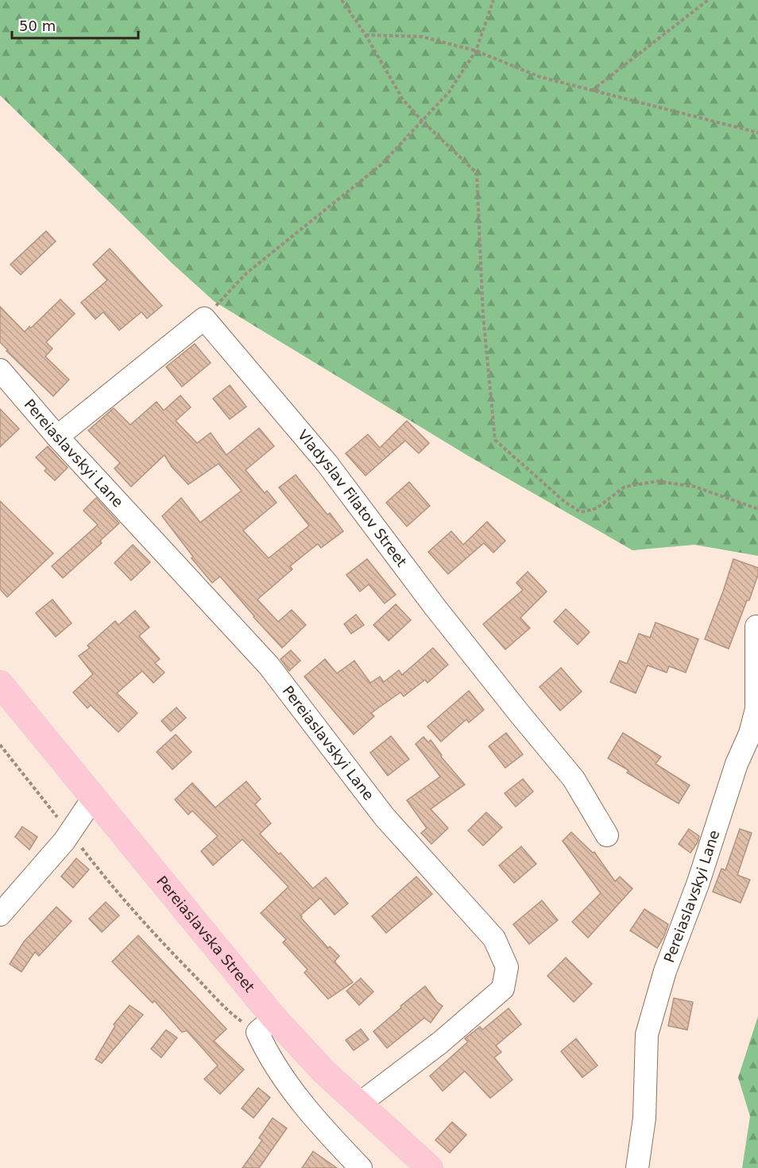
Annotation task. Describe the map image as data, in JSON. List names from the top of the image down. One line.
{"streets":{"main road":["Pereiaslavska Street"],"street":["Pereiaslavskyi Lane","Vladyslav Filatov Street"]},"crossings":[["Pereiaslavskyi Lane","Pereiaslavska Street"]],"scale_bar":"50 m"}
